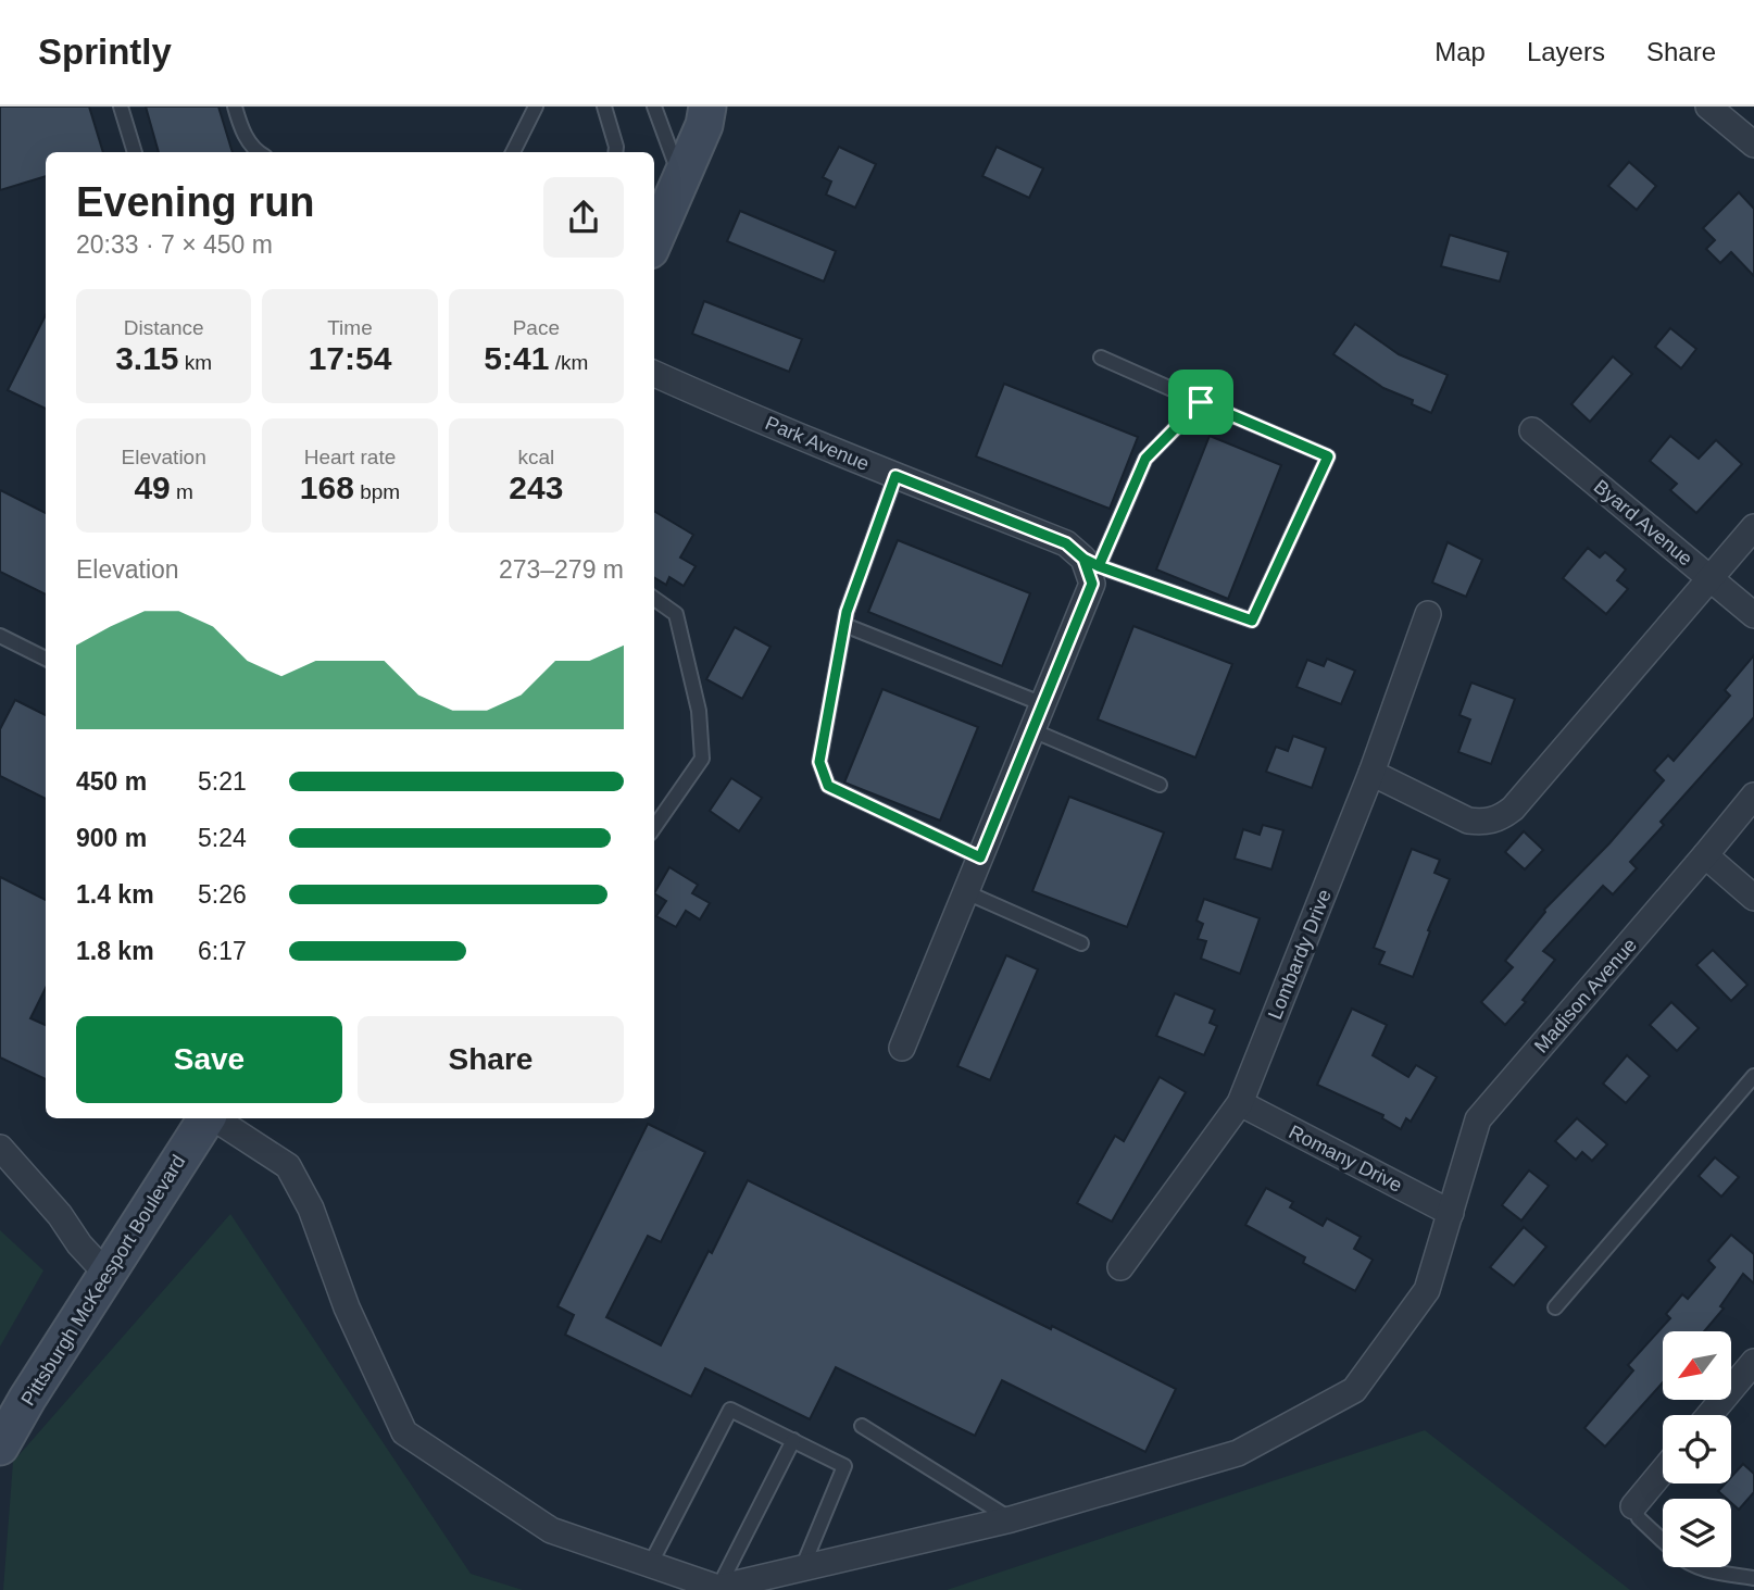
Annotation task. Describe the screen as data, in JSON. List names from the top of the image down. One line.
{"streets":{"main road":["Pittsburgh McKeesport Boulevard"],"street":["Park Avenue","Byard Avenue","Lombardy Drive","Madison Avenue","Romany Drive"]},"crossings":[["Lombardy Drive","Romany Drive"],["Madison Avenue","Romany Drive"]],"north":"bottom left","page":{"header":"Sprintly","nav":["Map","Layers","Share"],"heading":["Evening run","20:33 · 7 × 450 m"],"stats":[["Distance","3.15 km"],["Time","17:54"],["Pace","5:41 /km"],["Elevation","49 m"],["Heart rate","168 bpm"],["kcal","243"]],"chart":["Elevation","273–279 m"],"list":[{"name":"450 m","note":"5:21"},{"name":"900 m","note":"5:24"},{"name":"1.4 km","note":"5:26"},{"name":"1.8 km","note":"6:17"}],"buttons":["Save","Share"]}}
